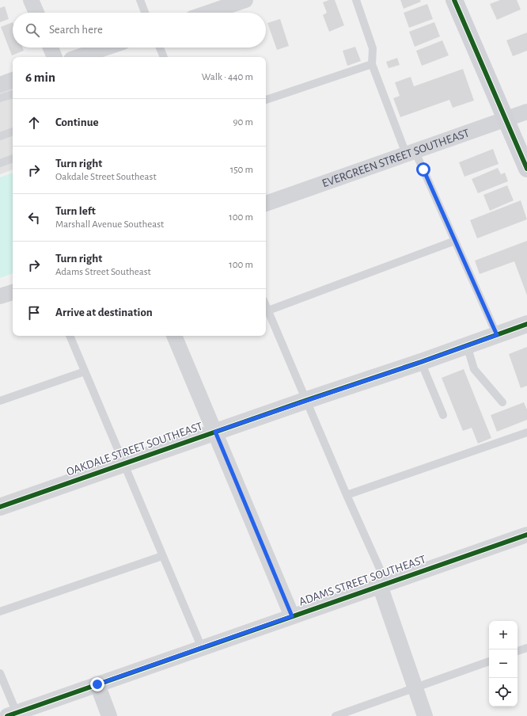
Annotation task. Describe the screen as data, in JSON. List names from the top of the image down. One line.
{"streets":{"street":["EVERGREEN STREET SOUTHEAST","OAKDALE STREET SOUTHEAST","ADAMS STREET SOUTHEAST"]},"page":{"search":"Search here","heading":["6 min","Walk · 440 m"],"list":[["Continue","90 m"],["Turn right","Oakdale Street Southeast","150 m"],["Turn left","Marshall Avenue Southeast","100 m"],["Turn right","Adams Street Southeast","100 m"],"Arrive at destination"],"map_buttons":["+","−"]}}
